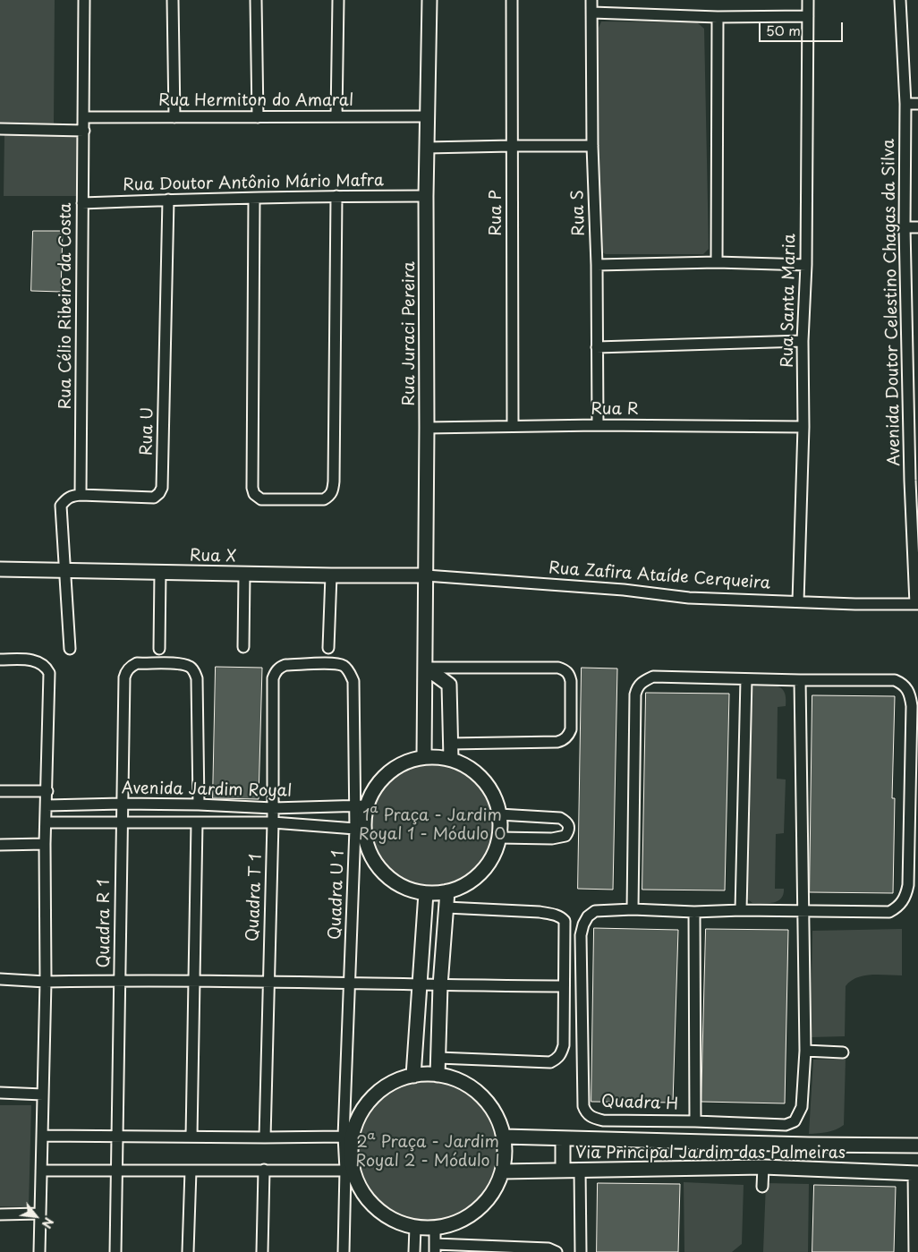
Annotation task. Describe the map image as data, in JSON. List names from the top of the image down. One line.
{"streets":{"street":["Rua Hermiton do Amaral","Rua Doutor Antônio Mário Mafra","Rua P","Rua S","Rua Santa Maria","Avenida Doutor Celestino Chagas da Silva","Rua Célio Ribeiro da Costa","Rua Juraci Pereira","Rua R","Rua U","Rua X","Rua Zafira Ataíde Cerqueira","Avenida Jardim Royal","Quadra U 1","Quadra T 1","Quadra R 1","Quadra H","Via Principal Jardim das Palmeiras"]},"crossings":[["Rua Hermiton do Amaral","Rua Célio Ribeiro da Costa"],["Rua Hermiton do Amaral","Rua Juraci Pereira"],["Rua Doutor Antônio Mário Mafra","Rua Célio Ribeiro da Costa"],["Rua Doutor Antônio Mário Mafra","Rua Juraci Pereira"],["Rua Doutor Antônio Mário Mafra","Rua U"],["Rua P","Rua R"],["Rua S","Rua R"],["Rua Santa Maria","Rua R"],["Rua Santa Maria","Rua Zafira Ataíde Cerqueira"],["Avenida Doutor Celestino Chagas da Silva","Rua Zafira Ataíde Cerqueira"],["Rua Célio Ribeiro da Costa","Rua U"],["Rua Juraci Pereira","Rua R"],["Rua Juraci Pereira","Rua X"],["Rua Juraci Pereira","Rua Zafira Ataíde Cerqueira"],["Rua Juraci Pereira","Avenida Jardim Royal"],["Rua Juraci Pereira","Quadra U 1"],["Rua Juraci Pereira","Quadra T 1"],["Rua U","Rua X"],["Rua X","Rua Zafira Ataíde Cerqueira"],["Avenida Jardim Royal","Quadra U 1"],["Avenida Jardim Royal","Quadra T 1"],["Avenida Jardim Royal","Quadra R 1"],["Quadra U 1","Quadra T 1"],["Quadra U 1","Via Principal Jardim das Palmeiras"]],"parks":["1ª Praça - Jardim Royal 1 - Módulo 0","2ª Praça - Jardim Royal 2 - Módulo I"],"scale_bar":"50 m","north":"bottom right"}
